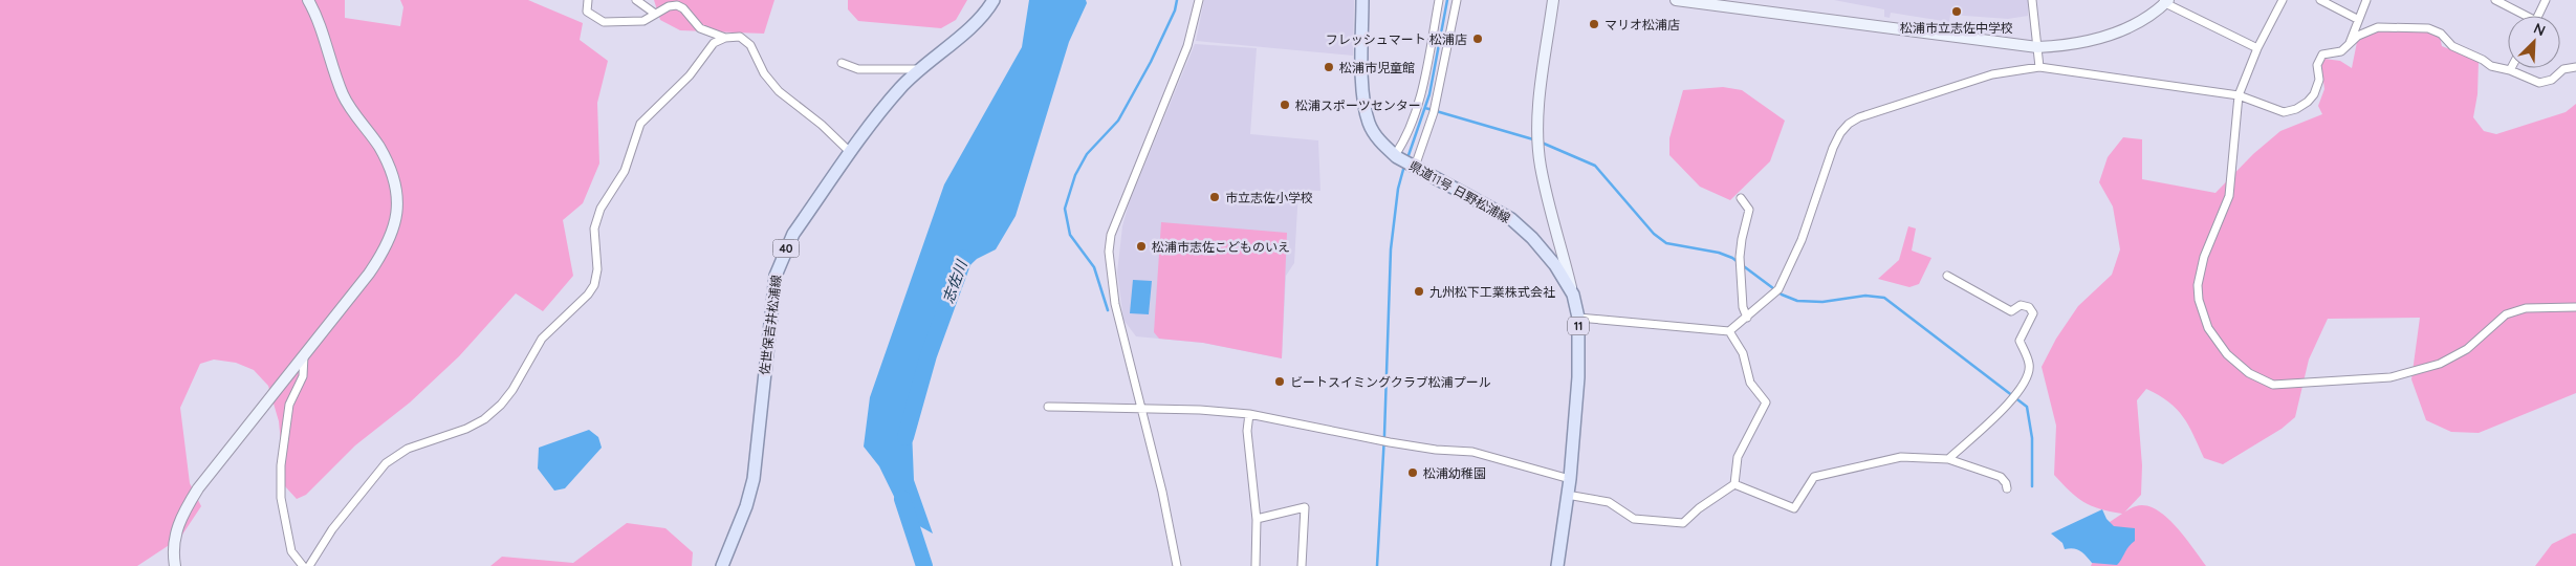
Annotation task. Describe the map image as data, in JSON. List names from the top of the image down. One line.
{"streets":{"main road":["県道11号 日野松浦線","40","佐世保吉井松浦線","11"]},"water":["志佐川"],"places":["松浦市立志佐中学校","マリオ松浦店","フレッシュマート 松浦店","松浦市児童館","松浦スポーツセンター","市立志佐小学校","松浦市志佐こどものいえ","九州松下工業株式会社","ビートスイミングクラブ松浦プール","松浦幼稚園"],"north":"top right"}
